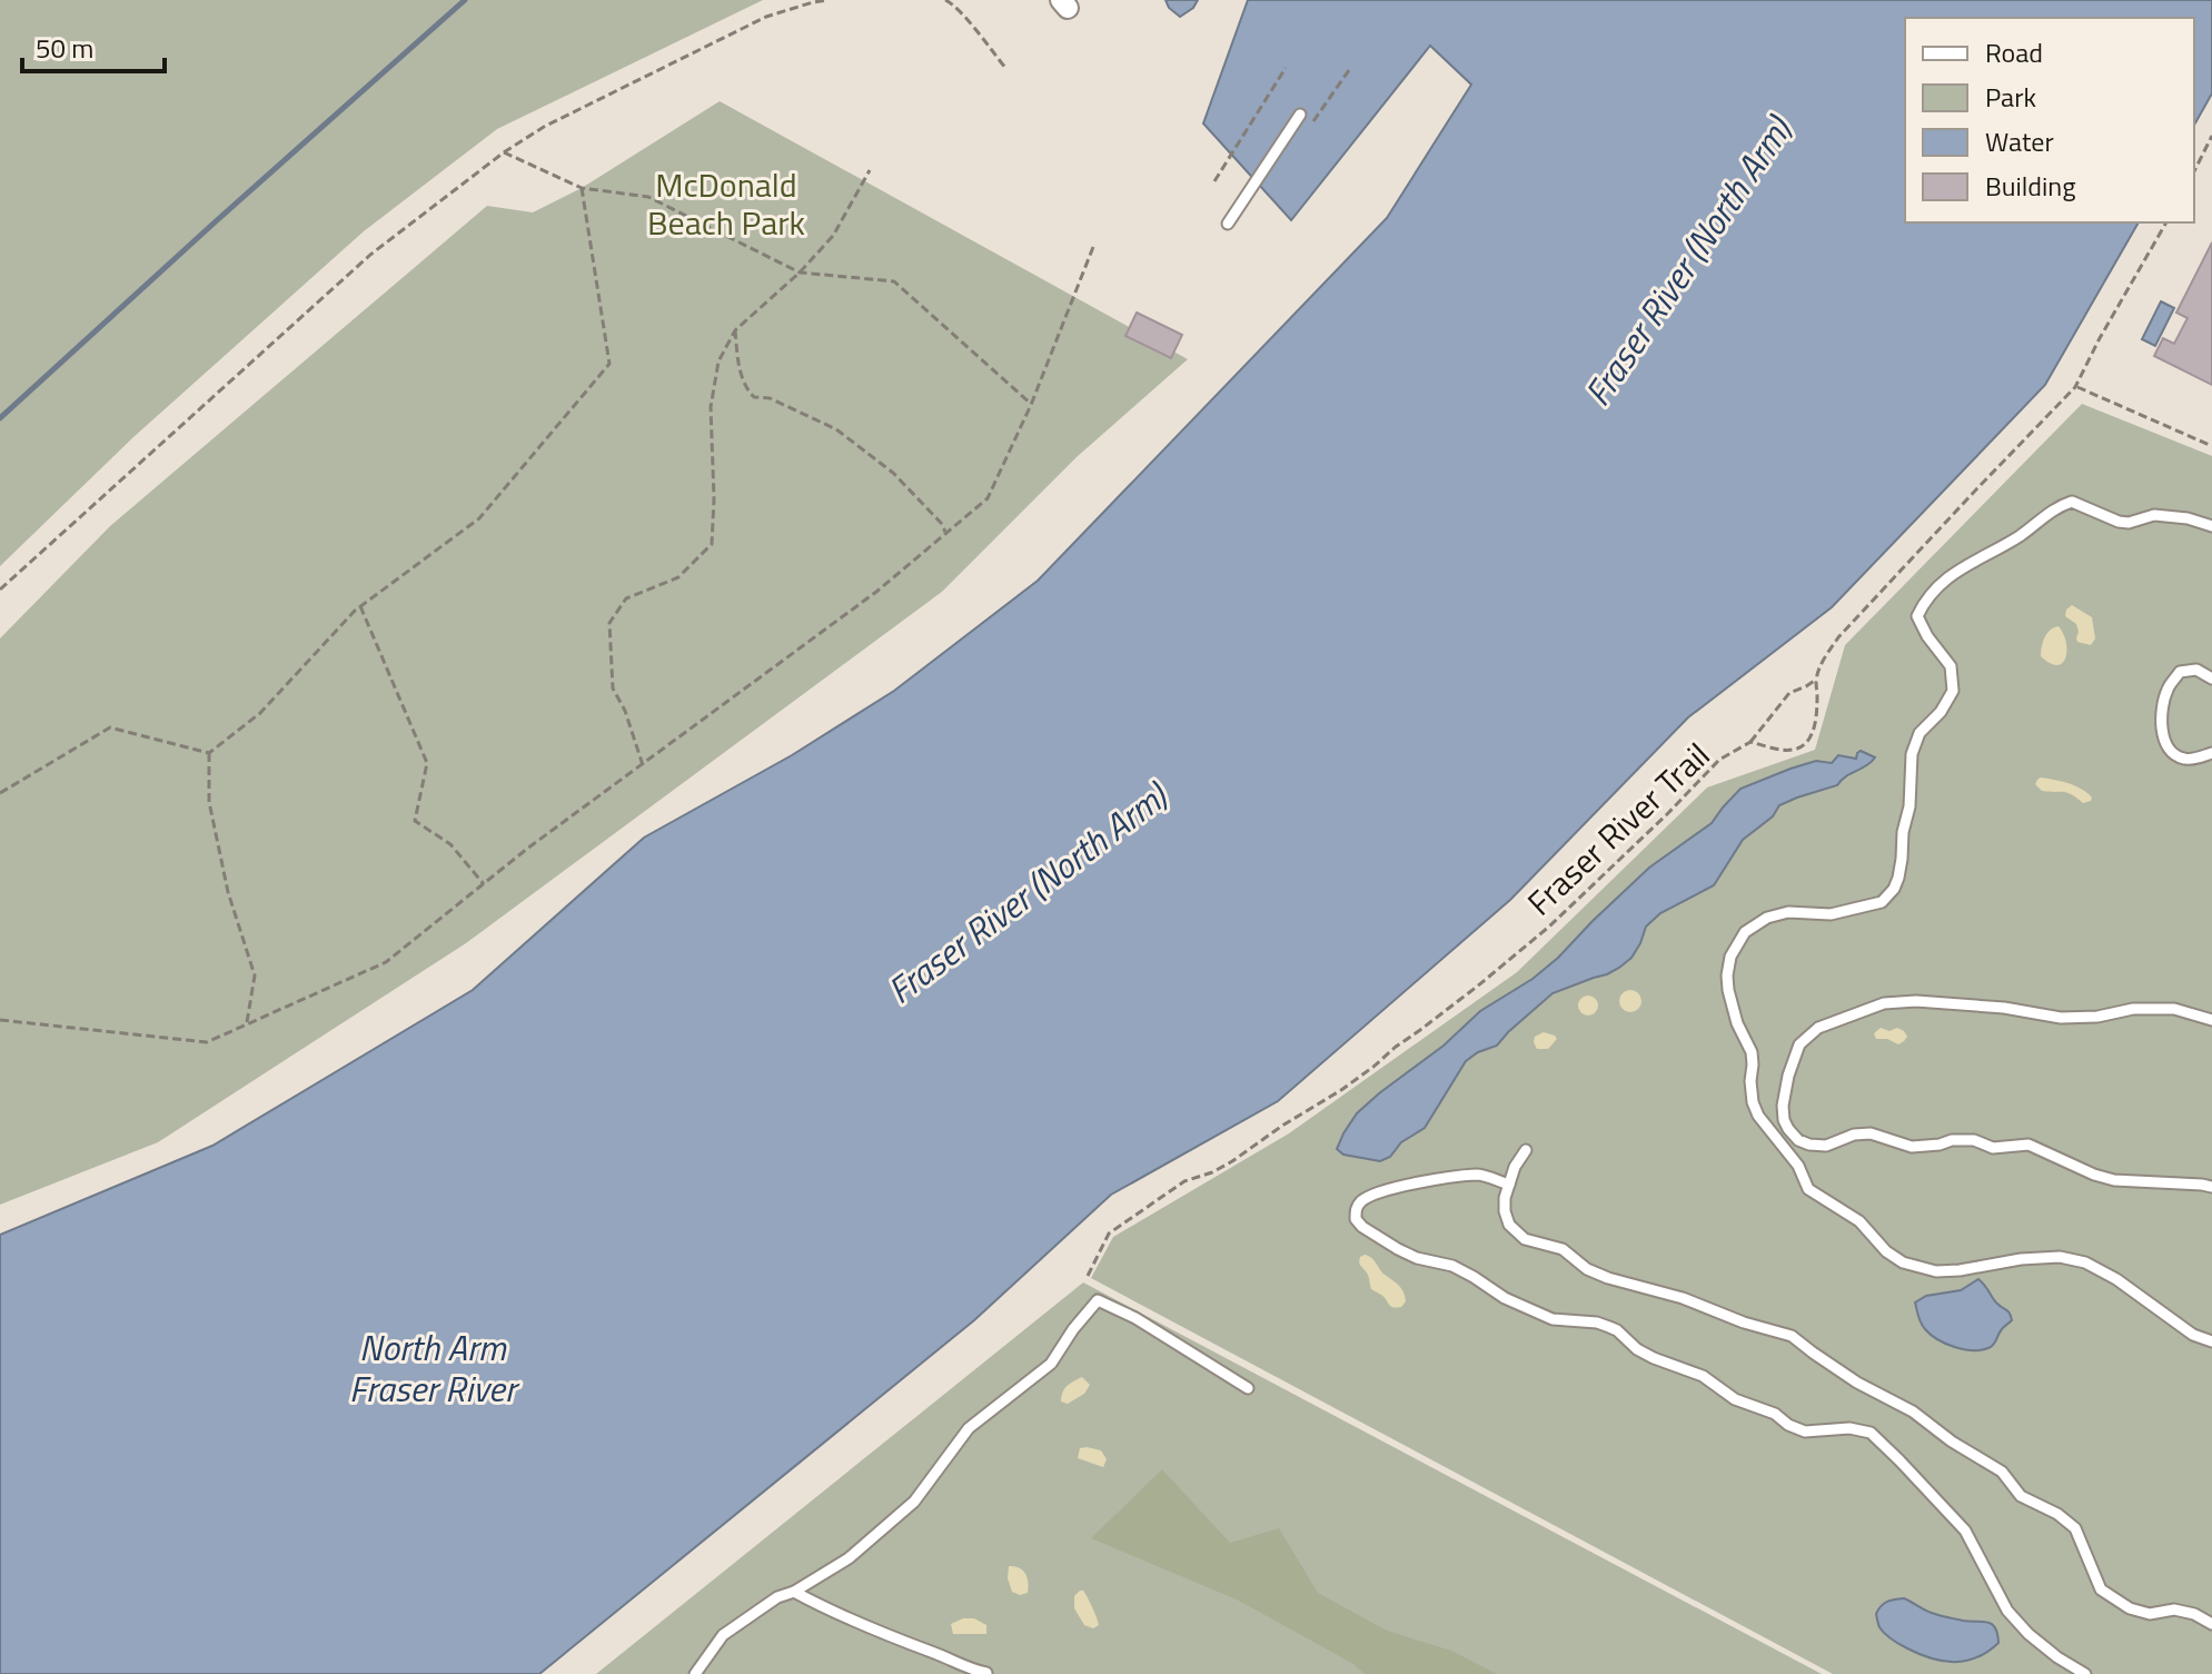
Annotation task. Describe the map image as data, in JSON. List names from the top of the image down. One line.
{"streets":{"path":["Fraser River Trail"]},"water":["Fraser River (North Arm)","North Arm Fraser River"],"parks":["McDonald Beach Park"],"legend":["Road","Park","Water","Building"],"scale_bar":"50 m"}
